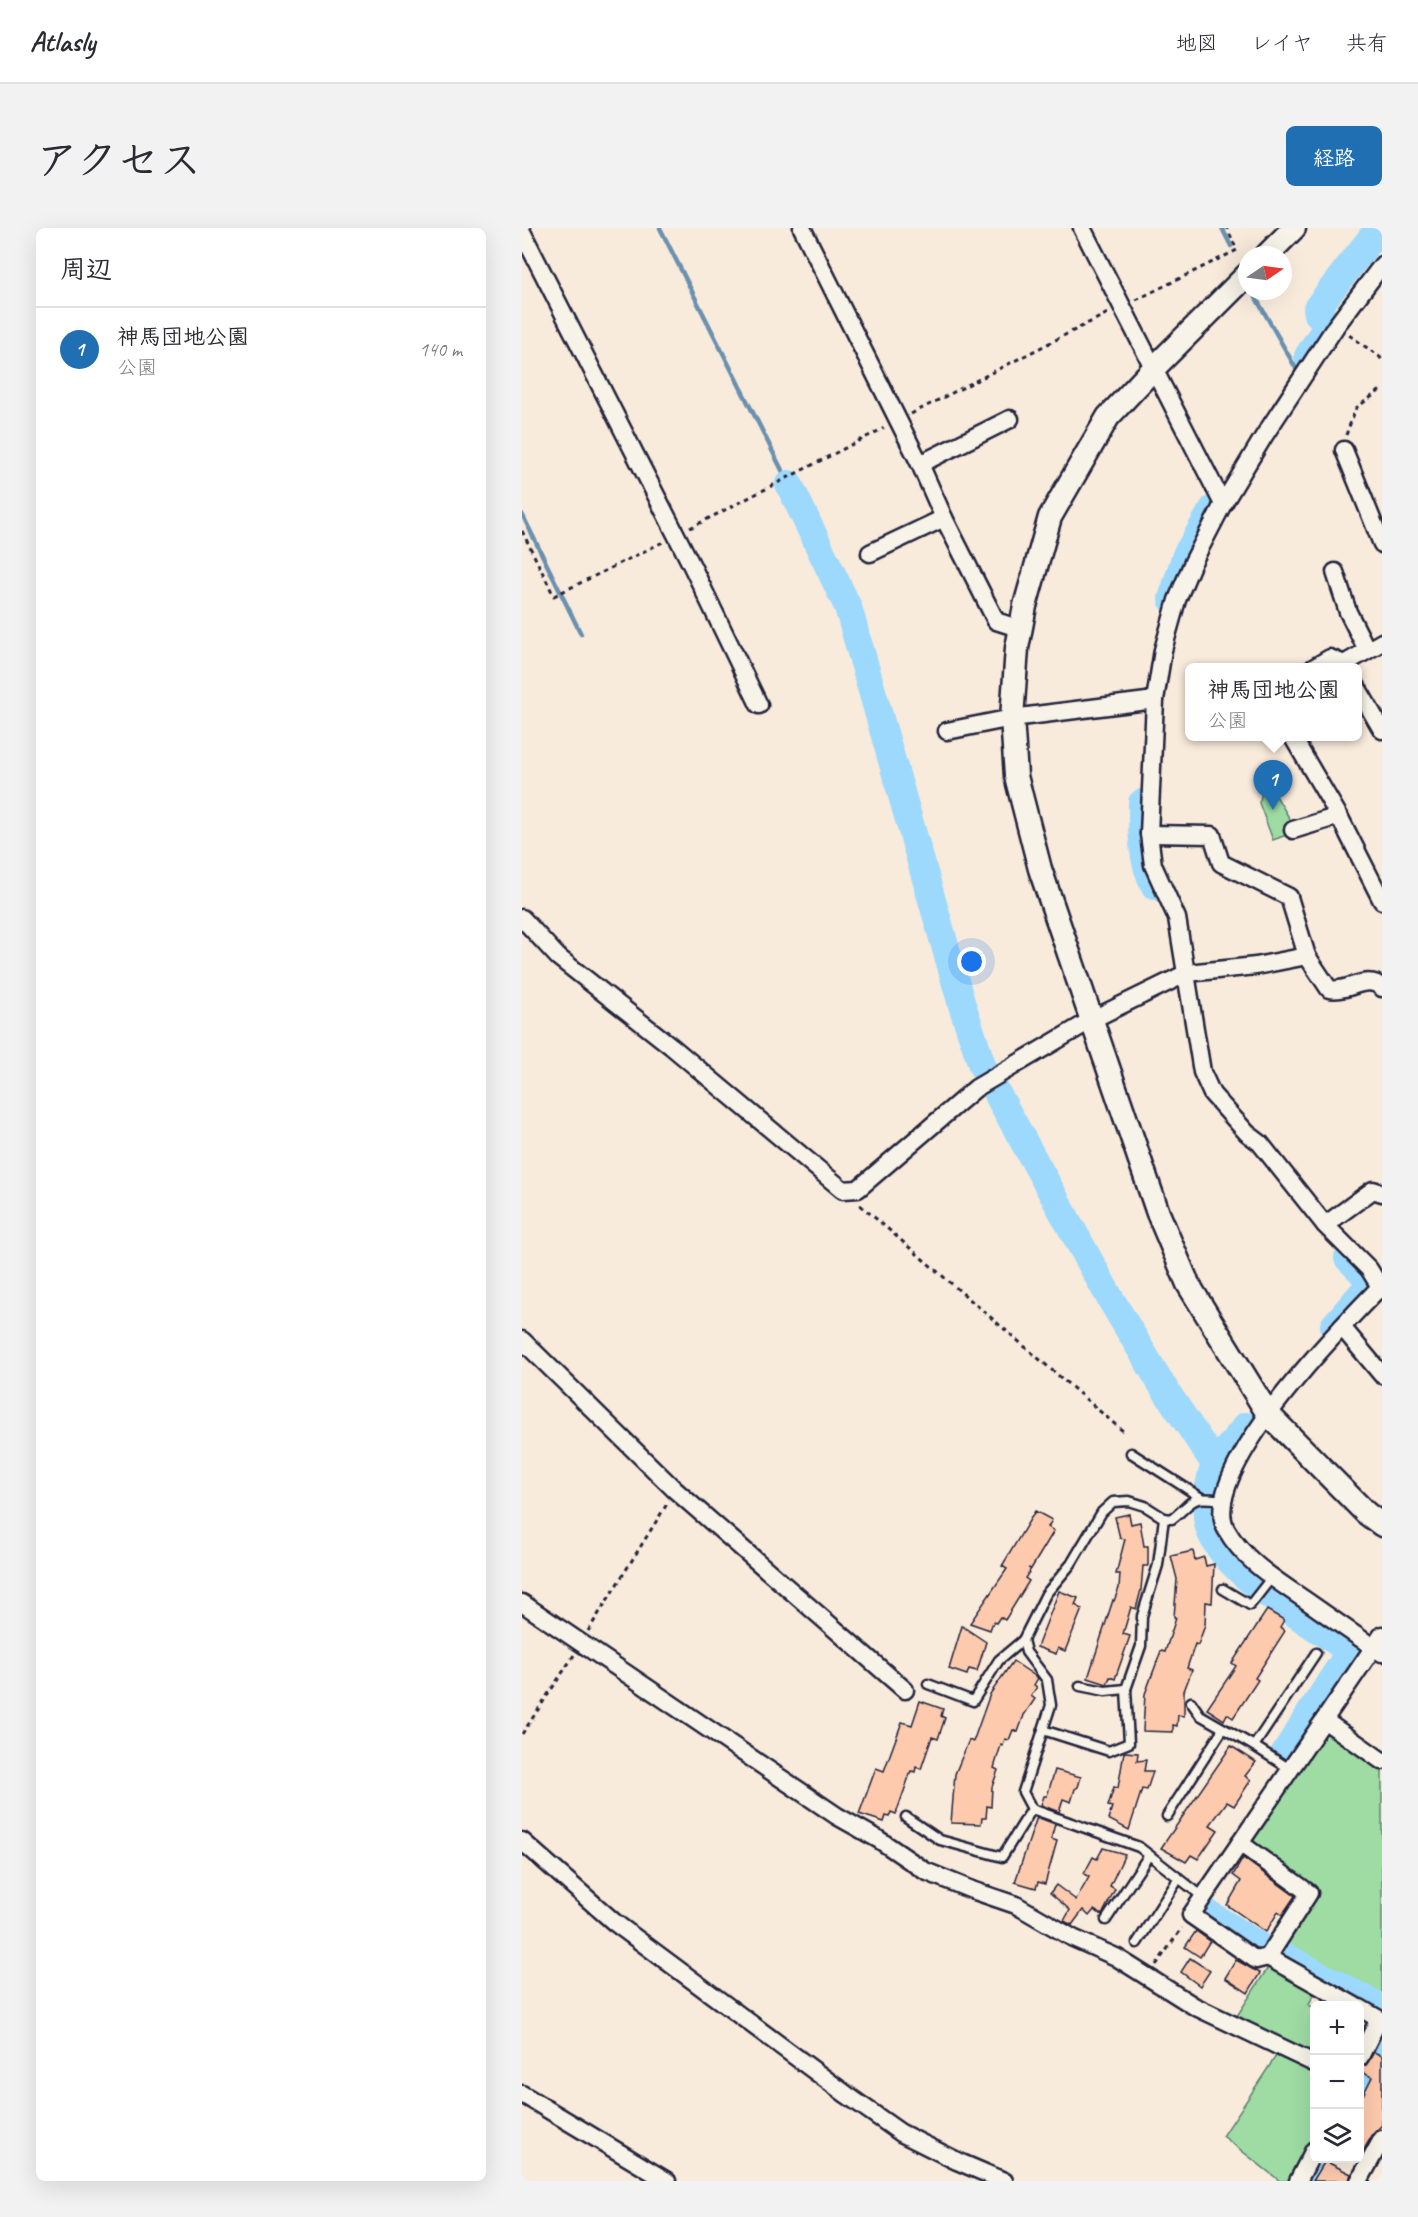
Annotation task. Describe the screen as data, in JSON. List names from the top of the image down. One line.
{"north":"right","page":{"header":"Atlasly","nav":["地図","レイヤ","共有"],"title":"アクセス","buttons":"経路","heading":"周辺","list":[{"mark":"1","name":"神馬団地公園","note":"公園","value":"140 m"}],"popup":["神馬団地公園","公園"],"pins":"1","map_buttons":["+","−"]}}
